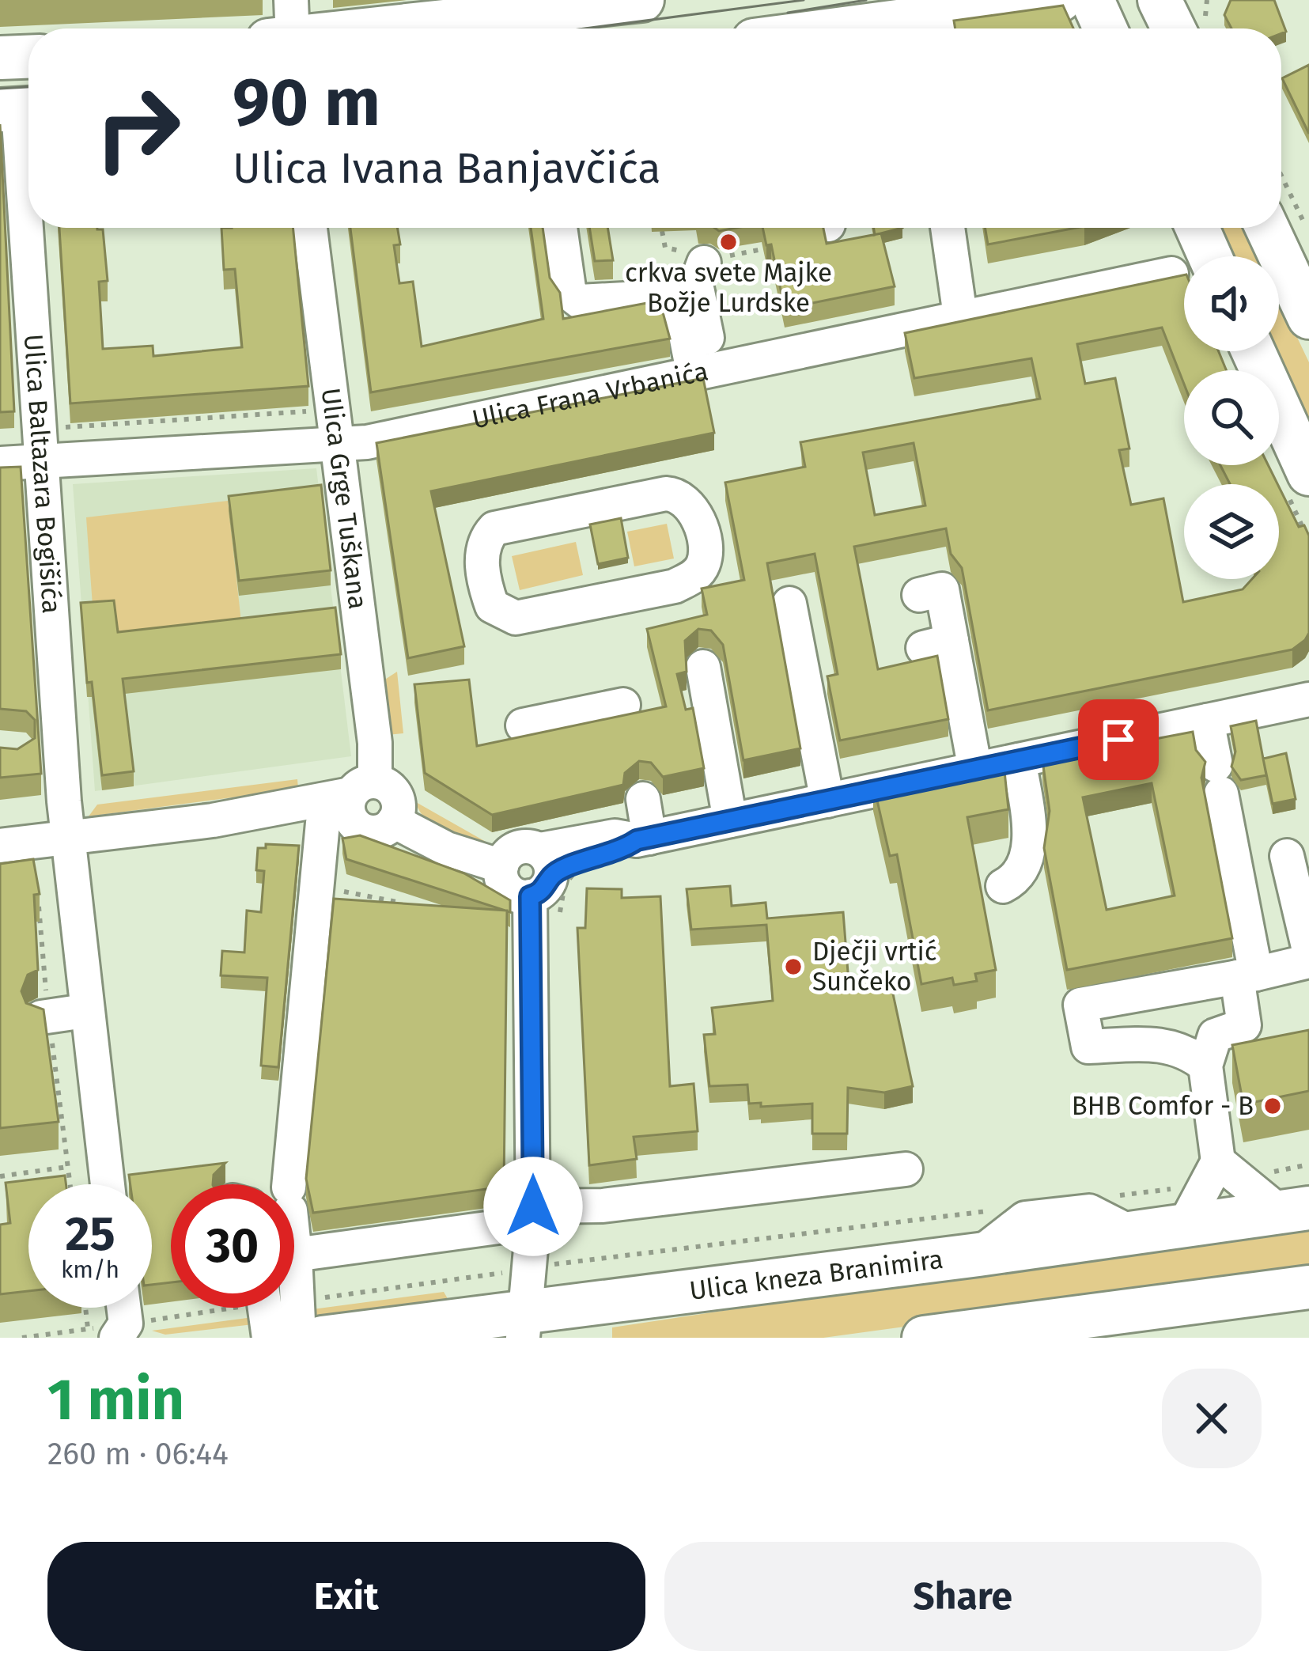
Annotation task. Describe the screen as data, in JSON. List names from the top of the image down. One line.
{"streets":{"main road":["Ulica kneza Branimira"],"street":["Ulica Frana Vrbanića","Ulica Baltazara Bogišića","Ulica Grge Tuškana"]},"crossings":[["Ulica Frana Vrbanića","Ulica Baltazara Bogišića"],["Ulica Frana Vrbanića","Ulica Grge Tuškana"]],"places":["crkva svete Majke Božje Lurdske","Dječji vrtić Sunčeko","BHB Comfor - B"],"page":{"turn":["90 m","Ulica Ivana Banjavčića"],"speed":"25 km/h","limit":"30","heading":["1 min","260 m · 06:44"],"buttons":["Exit","Share"]}}
